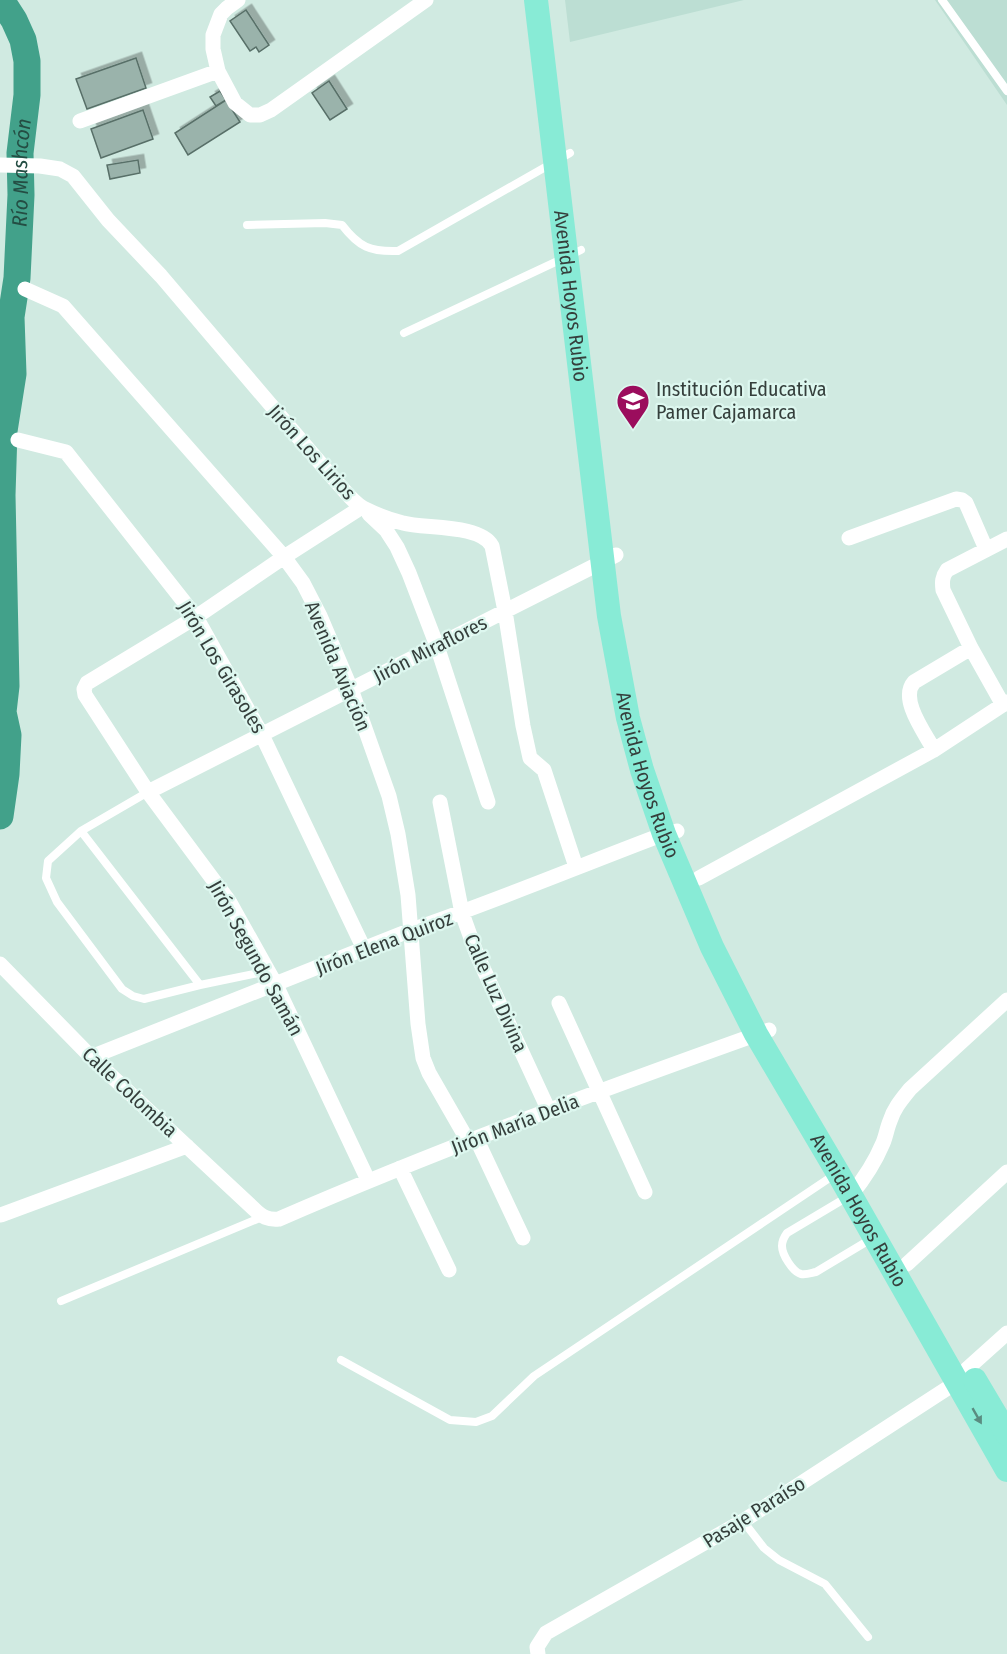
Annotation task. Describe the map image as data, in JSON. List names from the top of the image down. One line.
{"streets":{"main road":["Avenida Hoyos Rubio"],"street":["Jirón Los Lirios","Jirón Miraflores","Avenida Aviación","Jirón Los Girasoles","Jirón Elena Quiroz","Jirón Segundo Samán","Calle Luz Divina","Calle Colombia","Jirón María Delia","Pasaje Paraíso"]},"crossings":[["Avenida Hoyos Rubio","Jirón Miraflores"],["Avenida Hoyos Rubio","Jirón Elena Quiroz"],["Avenida Hoyos Rubio","Jirón María Delia"],["Avenida Hoyos Rubio","Pasaje Paraíso"],["Jirón Los Lirios","Jirón Miraflores"],["Jirón Los Lirios","Jirón Elena Quiroz"],["Jirón Miraflores","Avenida Aviación"],["Jirón Miraflores","Jirón Los Girasoles"],["Jirón Miraflores","Jirón Segundo Samán"],["Avenida Aviación","Jirón Elena Quiroz"],["Avenida Aviación","Jirón María Delia"],["Jirón Los Girasoles","Jirón Elena Quiroz"],["Jirón Los Girasoles","Jirón Segundo Samán"],["Jirón Elena Quiroz","Jirón Segundo Samán"],["Jirón Elena Quiroz","Calle Luz Divina"],["Jirón Elena Quiroz","Calle Colombia"],["Jirón Segundo Samán","Jirón María Delia"],["Calle Luz Divina","Jirón María Delia"],["Calle Colombia","Jirón María Delia"]],"water":["Río Mashcón"],"places":{"school or university":["Institución Educativa Pamer Cajamarca"]}}
